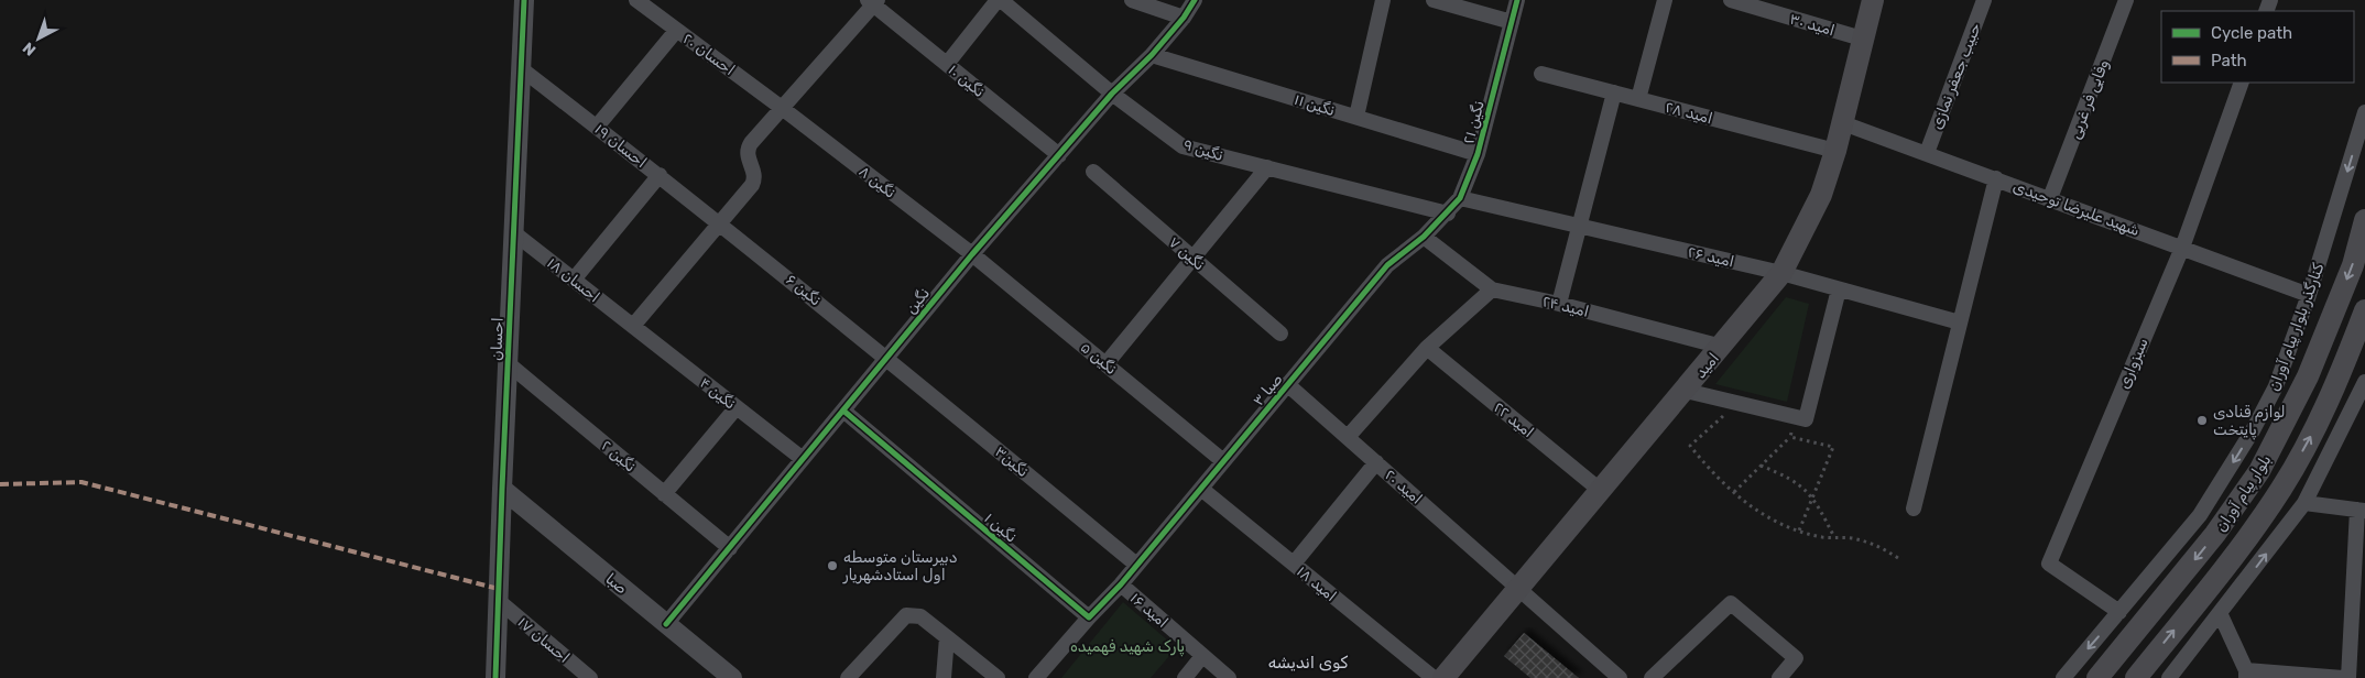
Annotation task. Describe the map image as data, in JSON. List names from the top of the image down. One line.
{"streets":{"main road":["امید","بلوار پیام آوران"],"street":["امید ۳۰","احسان ۲۰","حبیب جعفر نمازی","نگین ۱۰","وفایی فر غربی","نگین ۱۱","امید ۲۸","نگین ۲۱","احسان ۱۹","نگین ۹","نگین ۸","شهید علیرضا توحیدی","نگین ۷","امید ۲۶","احسان ۱۸","نگین ۶","نگین","امید ۲۴","کنارگذر بلوار پیام آوران","احسان","نگین ۵","سبزواری","صبا ۳","نگین ۴","امید ۲۲","نگین ۲","نگین۳","امید ۲۰","نگین ۱","صبا","امید ۱۸","امید ۱۶","احسان ۱۷"]},"crossings":[["امید ۳۰","امید"],["احسان ۲۰","نگین ۸"],["حبیب جعفر نمازی","شهید علیرضا توحیدی"],["نگین ۱۰","نگین"],["وفایی فر غربی","شهید علیرضا توحیدی"],["نگین ۱۱","نگین ۲۱"],["نگین ۱۱","نگین"],["امید ۲۸","امید"],["نگین ۲۱","نگین ۹"],["نگین ۲۱","امید ۲۶"],["نگین ۲۱","امید ۲۴"],["نگین ۲۱","صبا ۳"],["احسان ۱۹","نگین ۶"],["احسان ۱۹","احسان"],["نگین ۹","نگین"],["نگین ۸","نگین"],["نگین ۸","نگین ۵"],["شهید علیرضا توحیدی","کنارگذر بلوار پیام آوران"],["شهید علیرضا توحیدی","سبزواری"],["شهید علیرضا توحیدی","امید"],["امید ۲۶","امید"],["احسان ۱۸","احسان"],["احسان ۱۸","نگین ۴"],["نگین ۶","نگین"],["نگین ۶","نگین۳"],["نگین","نگین ۵"],["نگین","نگین ۴"],["نگین","نگین ۲"],["نگین","نگین۳"],["نگین","نگین ۱"],["نگین","صبا"],["امید ۲۴","امید"],["امید ۲۴","صبا ۳"],["کنارگذر بلوار پیام آوران","سبزواری"],["احسان","نگین ۲"],["احسان","صبا"],["احسان","احسان ۱۷"],["نگین ۵","صبا ۳"],["امید","امید ۲۲"],["امید","امید ۲۰"],["صبا ۳","نگین۳"],["صبا ۳","امید ۲۰"],["صبا ۳","امید ۱۸"]],"districts":["کوی اندیشه"],"parks":["پارک شهید فهمیده"],"places":["لوازم قنادی پایتخت","دبیرستان متوسطه اول استادشهریار"],"legend":["Cycle path","Path"],"north":"bottom left"}
